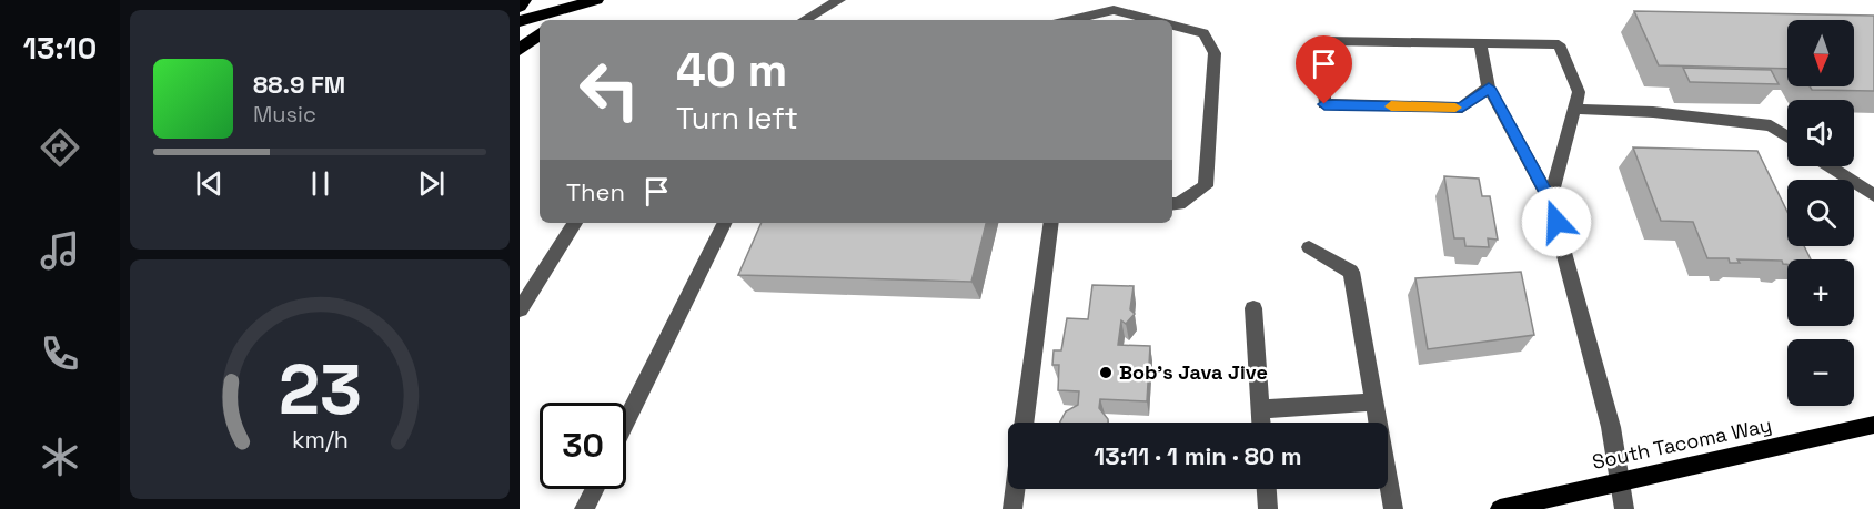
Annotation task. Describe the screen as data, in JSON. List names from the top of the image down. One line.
{"streets":{"main road":["South Tacoma Way"]},"places":["Bob's Java Jive"],"north":"bottom","page":{"tabs":"13:10","map_buttons":["+","−"],"turn":["40 m","Turn left"],"song":["88.9 FM","Music"],"then":"Then","limit":"30","trip":"13:11 · 1 min · 80 m","gauge":["23","km/h"]}}
